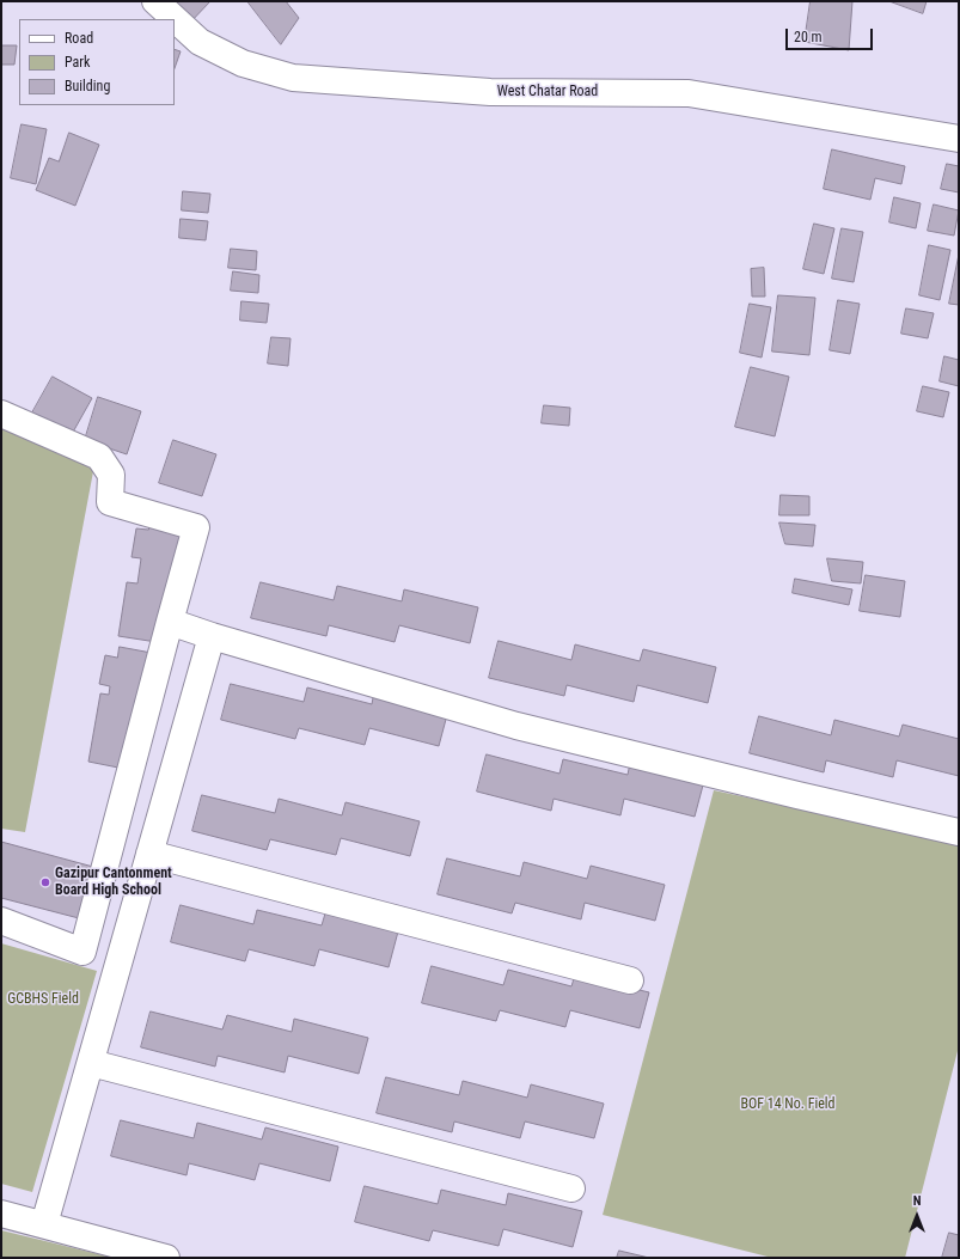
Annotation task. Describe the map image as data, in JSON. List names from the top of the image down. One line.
{"streets":{"street":["West Chatar Road"]},"parks":["GCBHS Field","BOF 14 No. Field"],"places":["Gazipur Cantonment Board High School"],"legend":["Road","Park","Building"],"scale_bar":"20 m","north":"top"}
